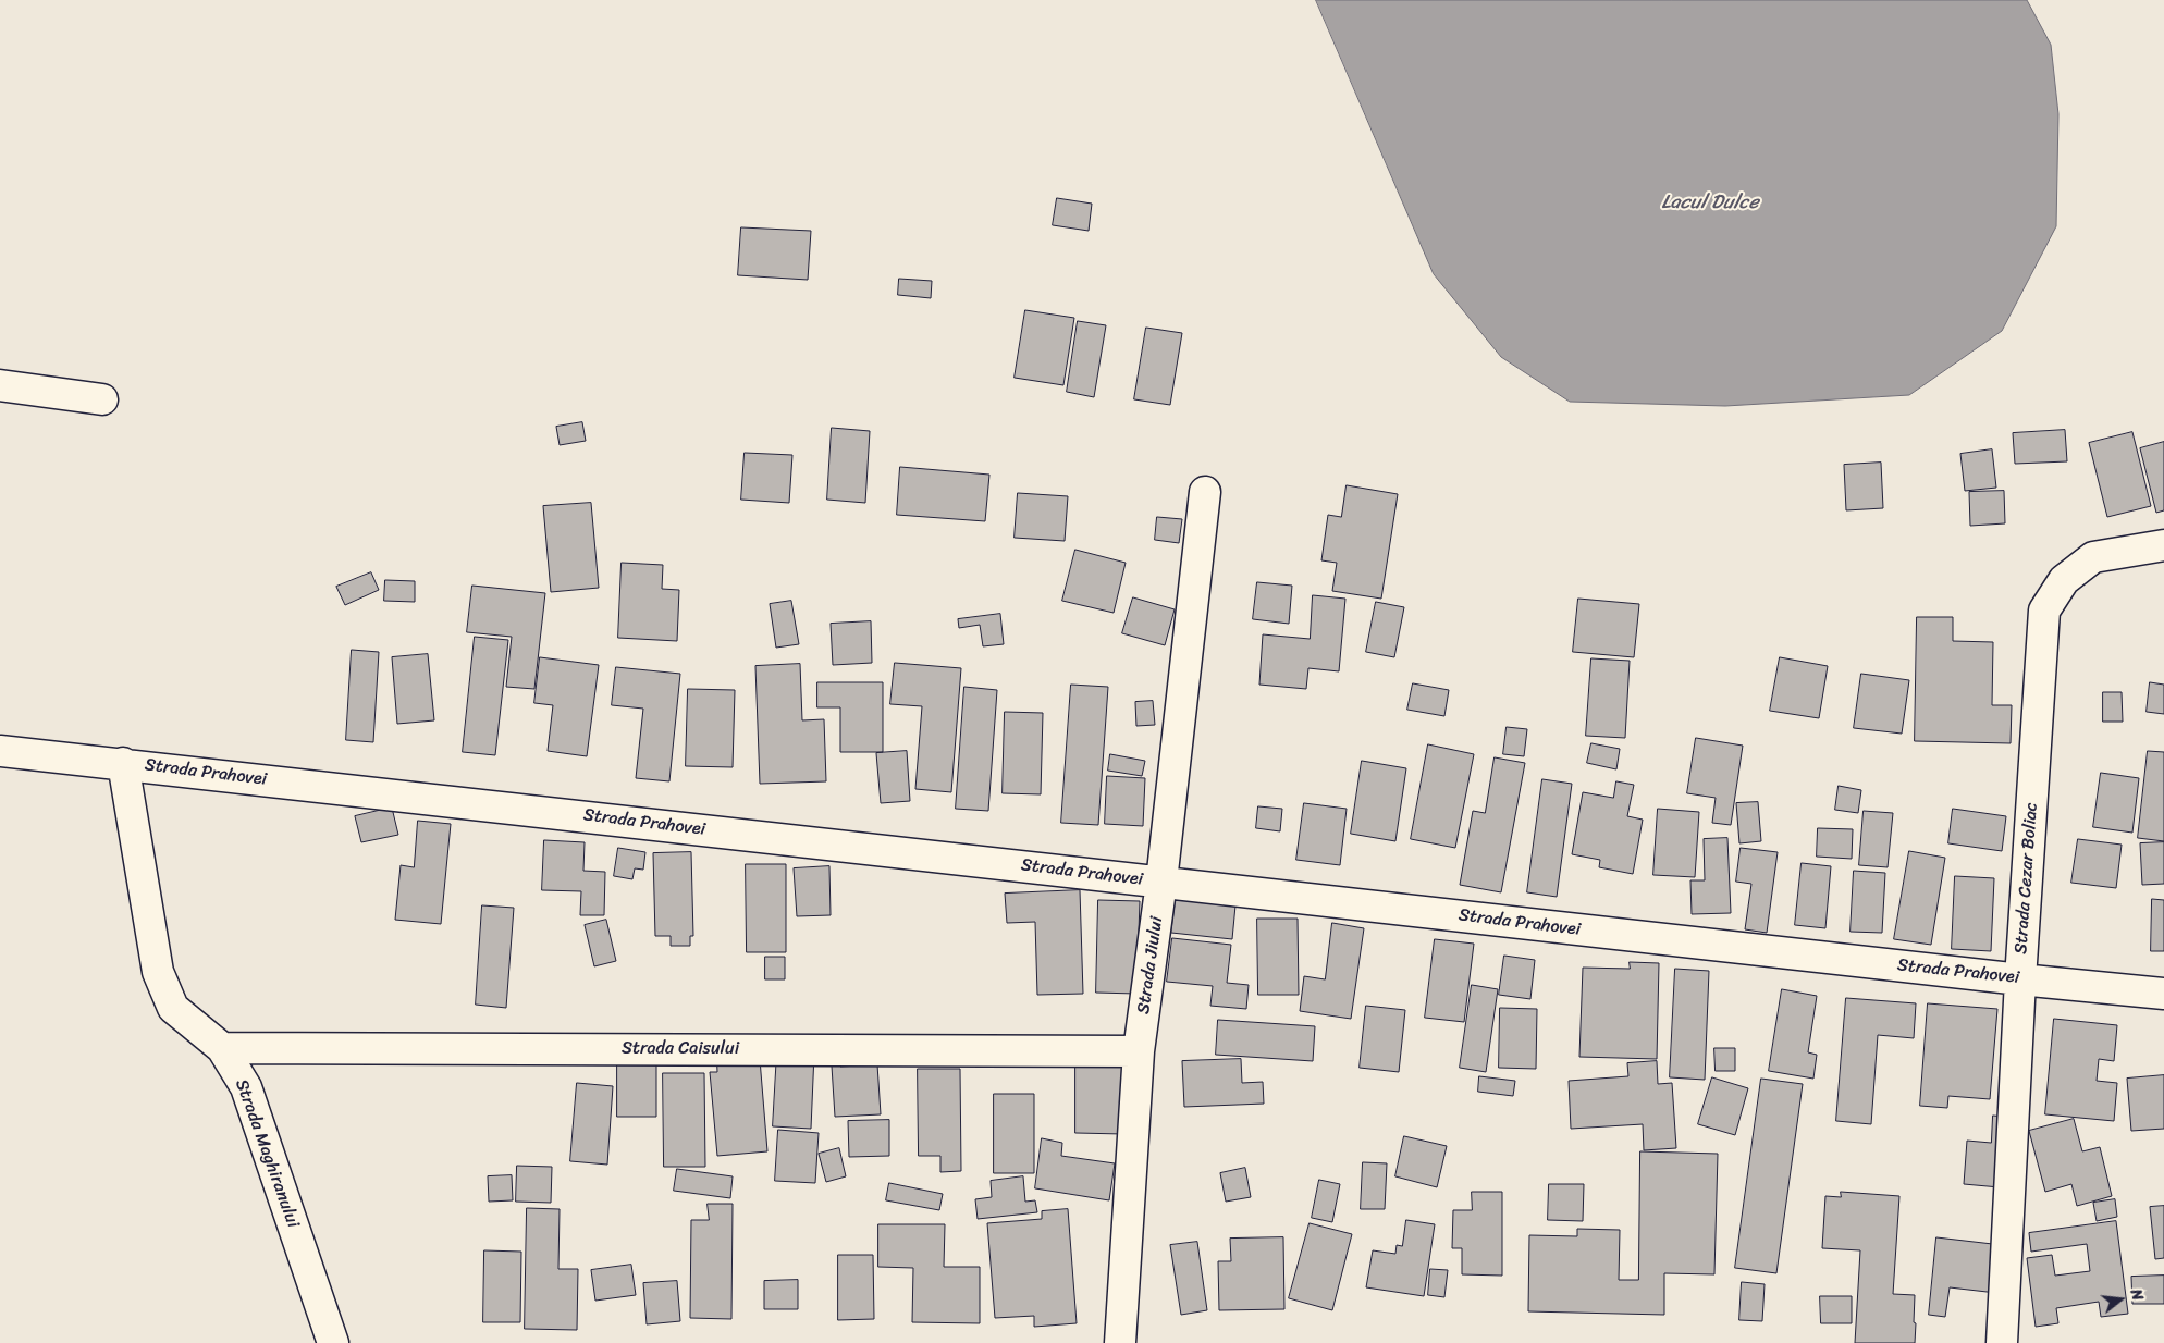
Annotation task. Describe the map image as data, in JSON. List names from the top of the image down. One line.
{"streets":{"street":["Strada Prahovei","Strada Cezar Boliac","Strada Jiului","Strada Caisului","Strada Maghiranului"]},"crossings":[["Strada Prahovei","Strada Cezar Boliac"],["Strada Prahovei","Strada Jiului"],["Strada Prahovei","Strada Maghiranului"],["Strada Jiului","Strada Caisului"],["Strada Caisului","Strada Maghiranului"]],"water":["Lacul Dulce"],"north":"right"}
